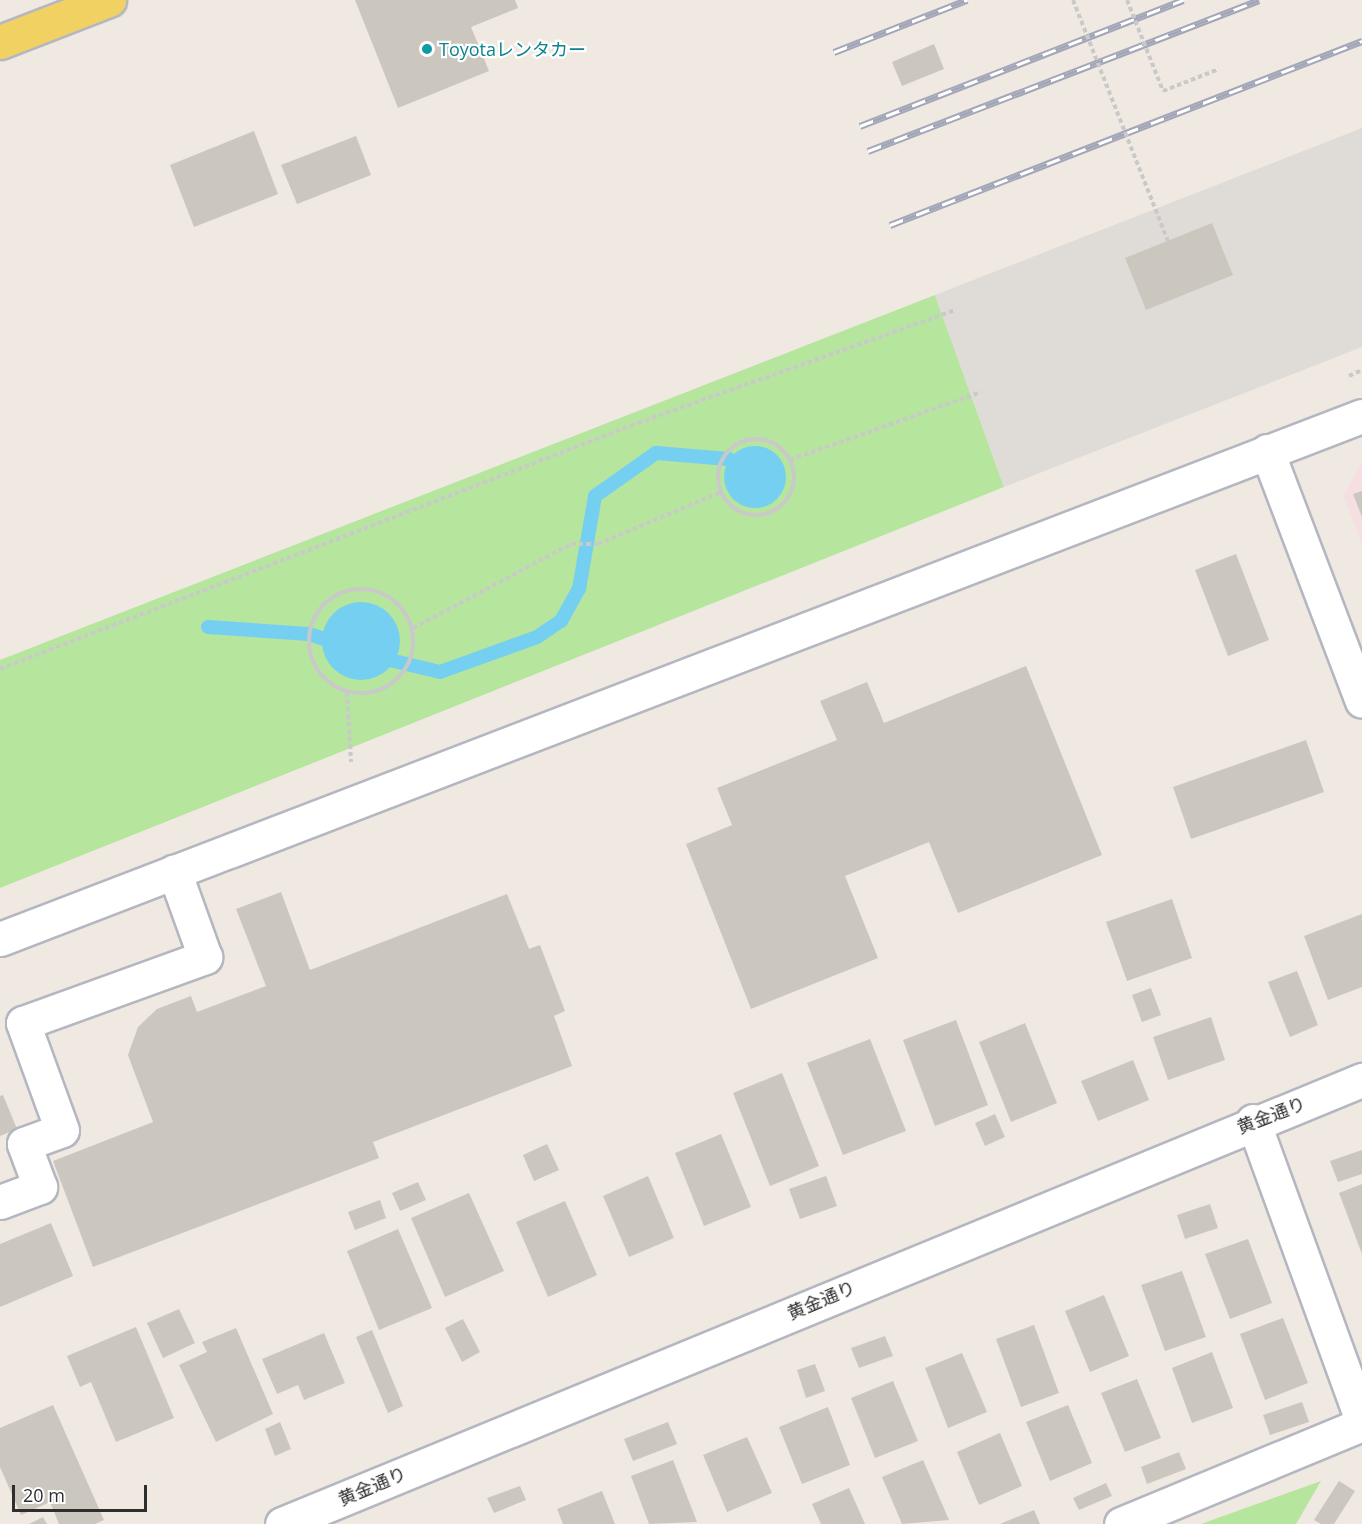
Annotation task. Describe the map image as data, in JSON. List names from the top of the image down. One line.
{"streets":{"street":["黄金通り"]},"places":["Toyotaレンタカー"],"scale_bar":"20 m"}
